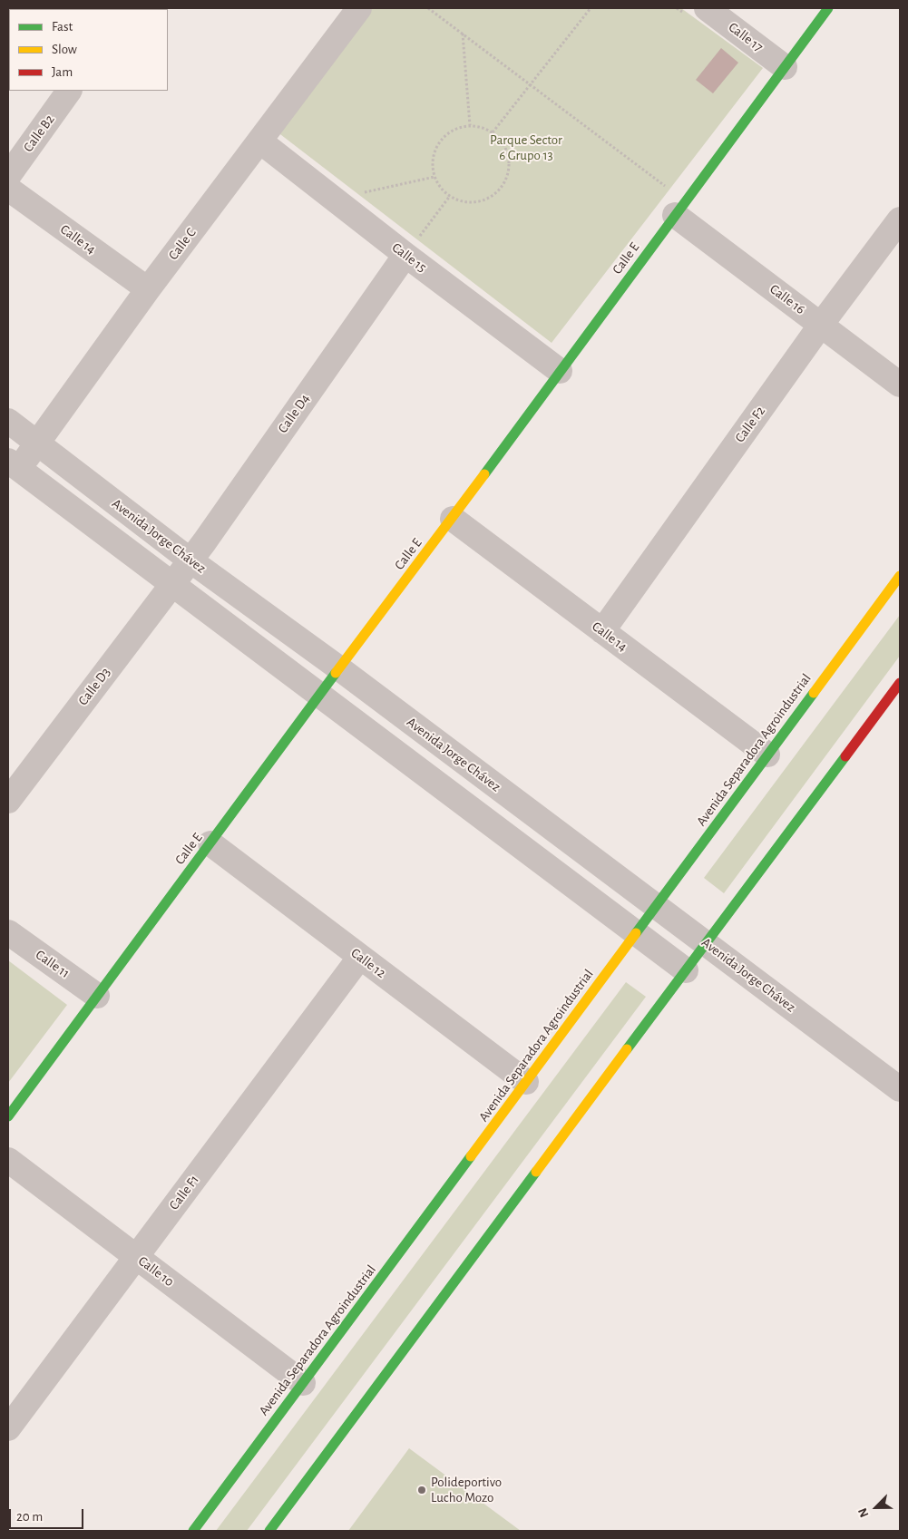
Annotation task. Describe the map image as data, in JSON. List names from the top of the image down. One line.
{"streets":{"street":["Calle 17","Calle B2","Calle 14","Calle C","Calle 15","Calle E","Calle 16","Calle D4","Calle F2","Avenida Jorge Chávez","Calle D3","Avenida Separadora Agroindustrial","Calle 12","Calle 11","Calle F1","Calle 10"]},"crossings":[["Calle 17","Calle E"],["Calle 14","Calle C"],["Calle 14","Calle E"],["Calle 14","Calle F2"],["Calle 14","Avenida Separadora Agroindustrial"],["Calle C","Calle 15"],["Calle C","Avenida Jorge Chávez"],["Calle 15","Calle E"],["Calle 15","Calle D4"],["Calle E","Calle 16"],["Calle E","Avenida Jorge Chávez"],["Calle E","Calle 12"],["Calle E","Calle 11"],["Calle 16","Calle F2"],["Calle D4","Avenida Jorge Chávez"],["Calle D4","Calle D3"],["Avenida Jorge Chávez","Calle D3"],["Avenida Jorge Chávez","Avenida Separadora Agroindustrial"],["Avenida Separadora Agroindustrial","Calle 12"],["Avenida Separadora Agroindustrial","Calle 10"],["Calle 12","Calle F1"],["Calle F1","Calle 10"]],"parks":["Parque Sector 6 Grupo 13"],"places":["Polideportivo Lucho Mozo"],"legend":["Fast","Slow","Jam"],"scale_bar":"20 m","north":"bottom left"}
